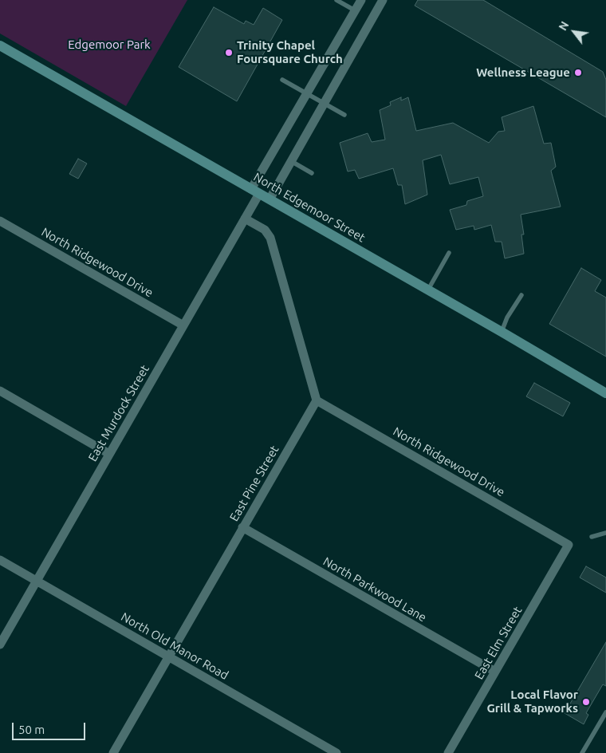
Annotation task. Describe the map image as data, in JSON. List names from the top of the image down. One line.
{"streets":{"street":["North Edgemoor Street","North Ridgewood Drive","East Murdock Street","East Pine Street","North Parkwood Lane","East Elm Street","North Old Manor Road"]},"crossings":[["North Edgemoor Street","East Murdock Street"],["North Ridgewood Drive","East Murdock Street"],["North Ridgewood Drive","East Pine Street"],["North Ridgewood Drive","East Elm Street"],["East Murdock Street","North Old Manor Road"],["East Pine Street","North Parkwood Lane"],["East Pine Street","North Old Manor Road"],["North Parkwood Lane","East Elm Street"]],"parks":["Edgemoor Park"],"places":["Trinity Chapel Foursquare Church","Wellness League","Local Flavor Grill & Tapworks"],"scale_bar":"50 m","north":"top left"}
